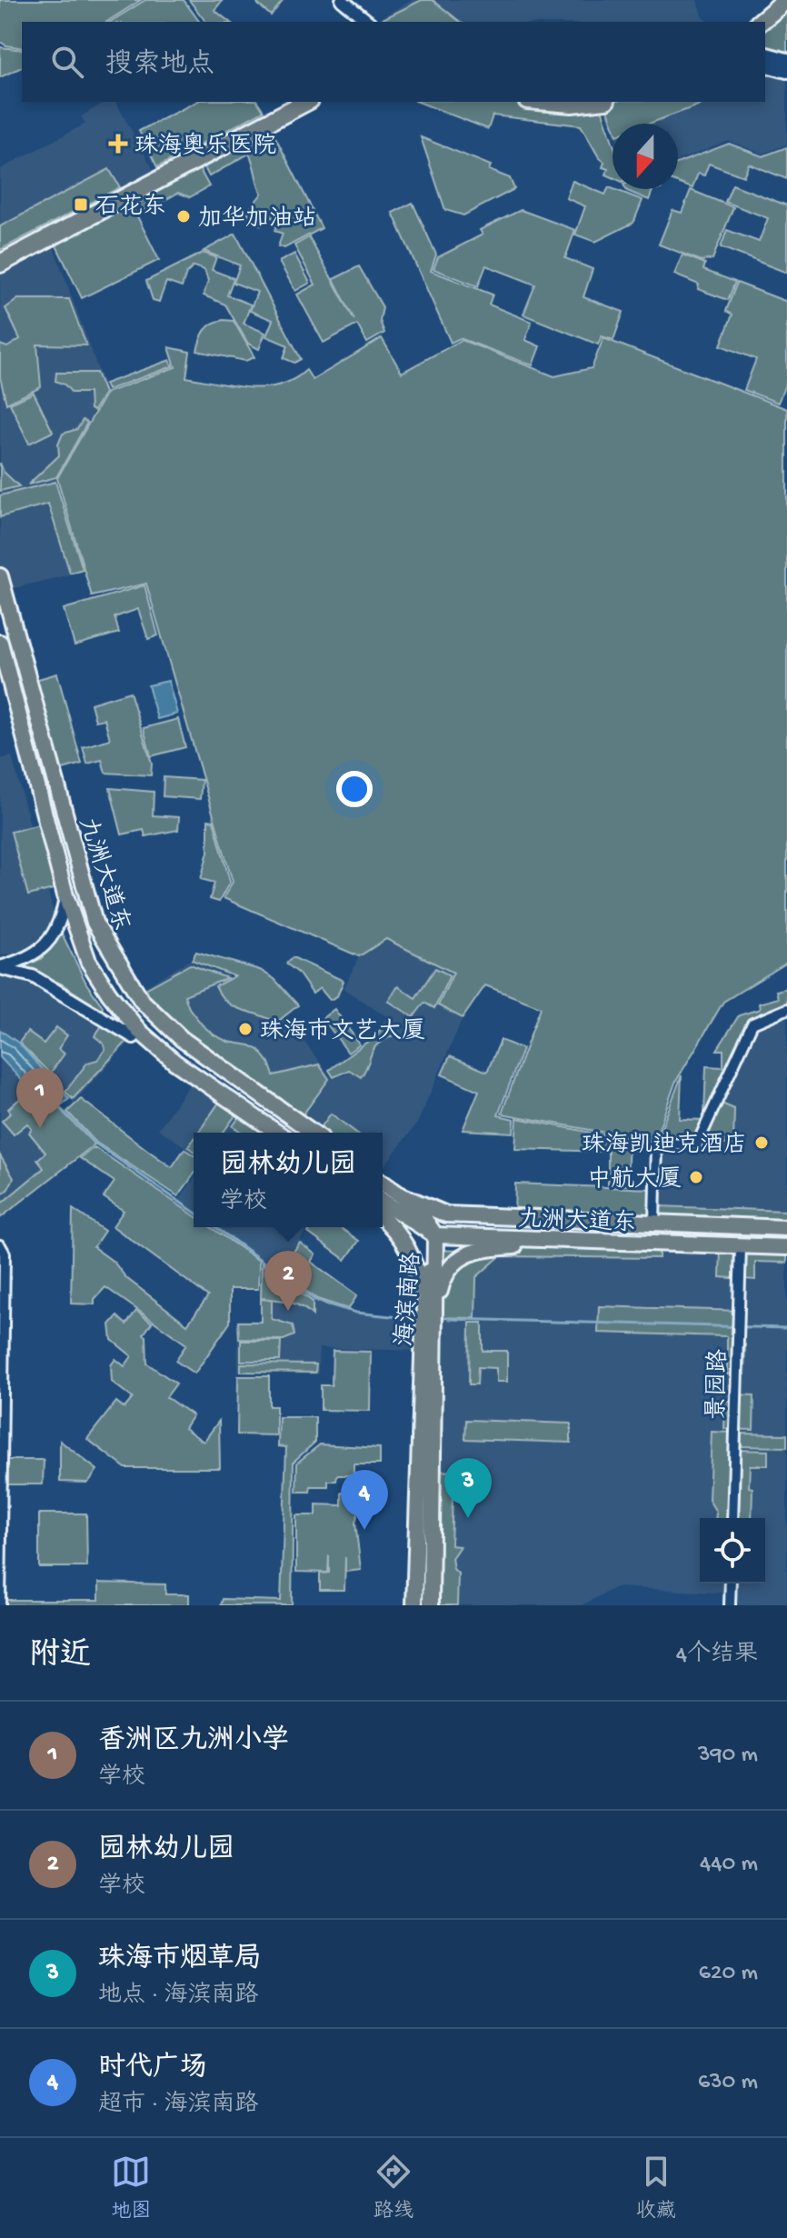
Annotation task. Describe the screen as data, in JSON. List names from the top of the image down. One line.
{"streets":{"main road":["九洲大道东","海滨南路"],"street":["景园路"]},"crossings":[["九洲大道东","海滨南路"],["九洲大道东","景园路"]],"places":{"health":["珠海奥乐医院"],"transit":["石花东"],"other":["加华加油站","珠海市文艺大厦","珠海凯迪克酒店","中航大厦"]},"north":"bottom","page":{"search":"搜索地点","pins":["1","2","3","4"],"popup":["园林幼儿园","学校"],"heading":["附近","4个结果"],"list":[{"mark":"1","name":"香洲区九洲小学","note":"学校","value":"390 m"},{"mark":"2","name":"园林幼儿园","note":"学校","value":"440 m"},{"mark":"3","name":"珠海市烟草局","note":"地点 · 海滨南路","value":"620 m"},{"mark":"4","name":"时代广场","note":"超市 · 海滨南路","value":"630 m"}],"nav":["地图","路线","收藏"]}}
